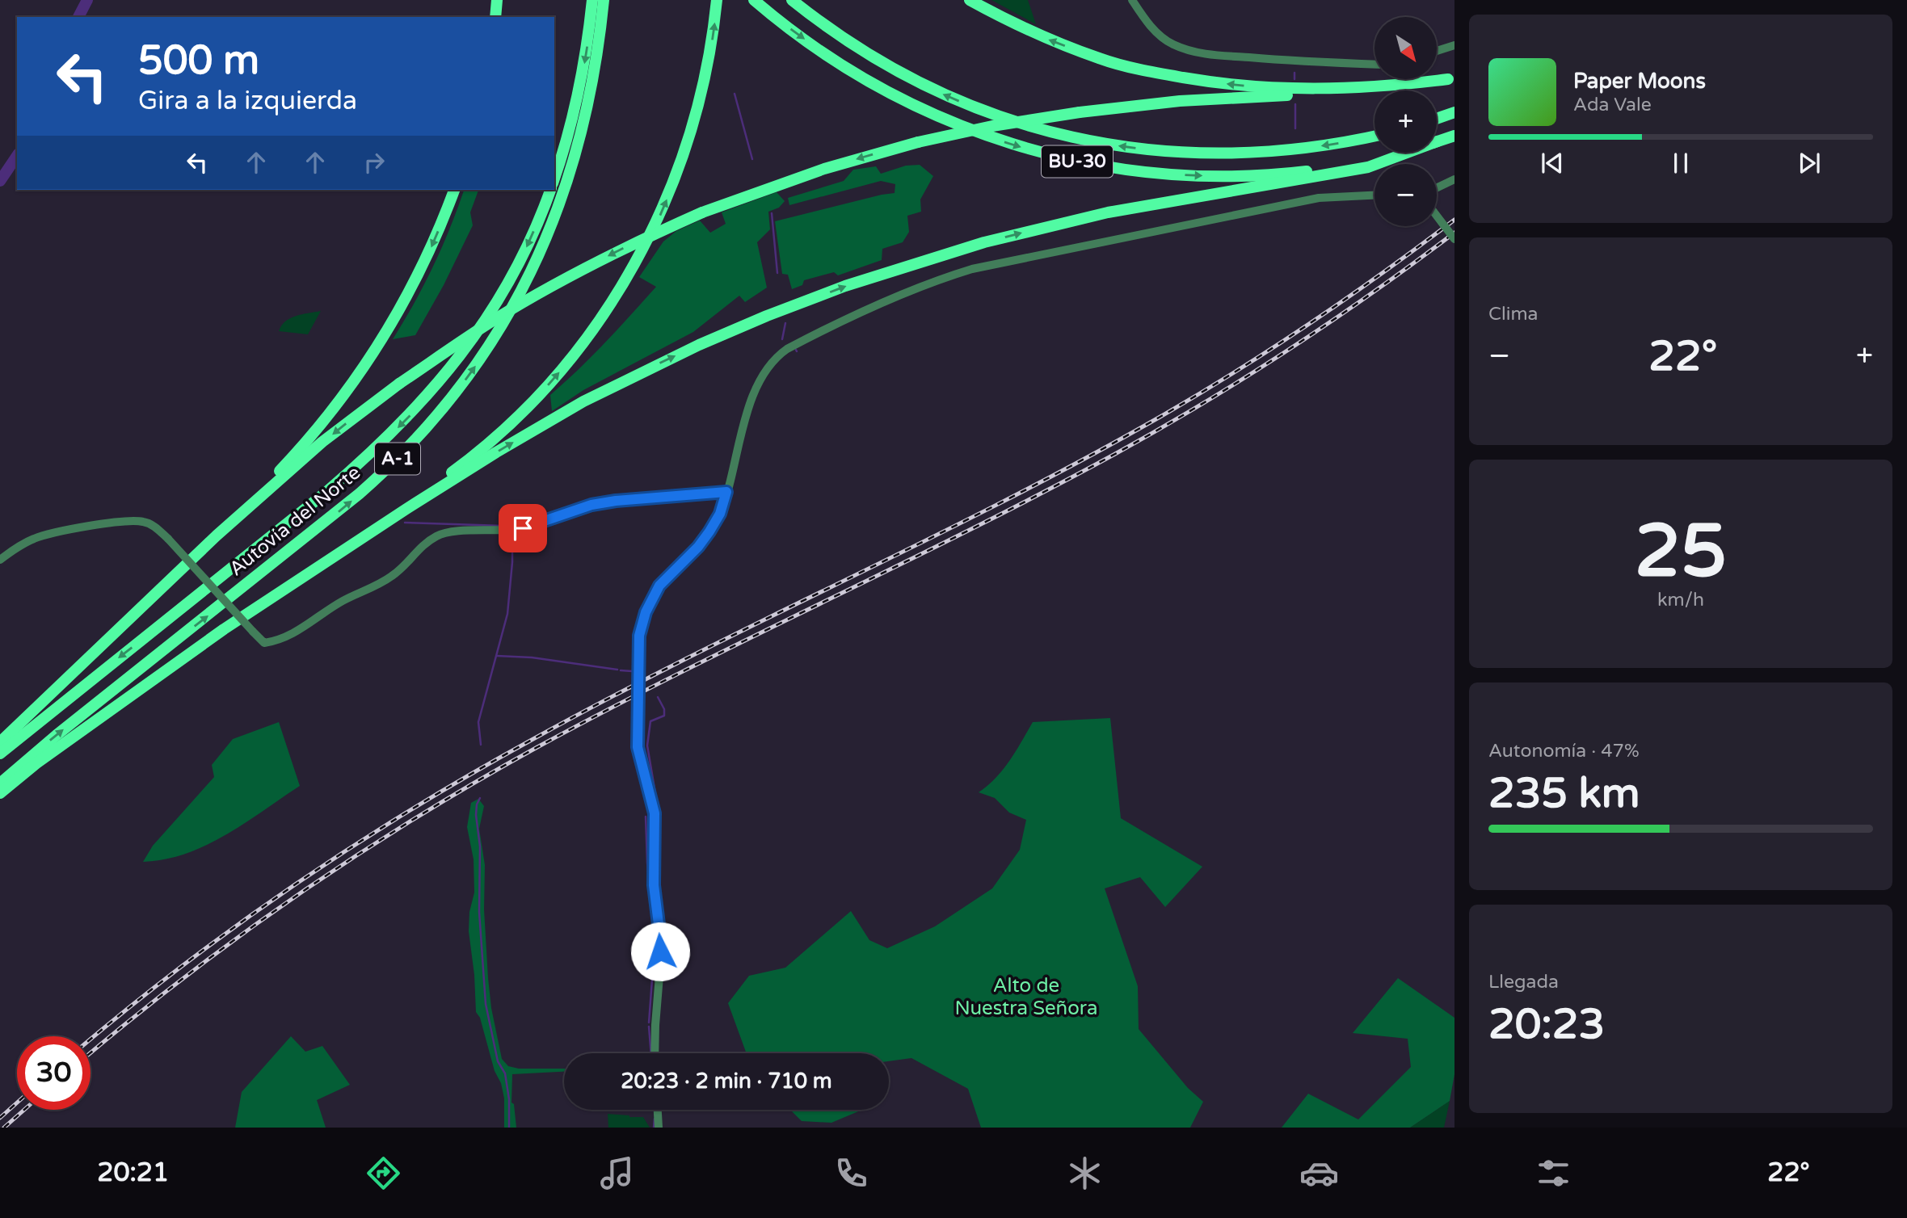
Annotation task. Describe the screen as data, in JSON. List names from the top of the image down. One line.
{"streets":{"highway":["BU-30","A-1","Autovía del Norte"]},"parks":["Alto de Nuestra Señora"],"north":"bottom right","page":{"map_buttons":["+","−"],"turn":["500 m","Gira a la izquierda"],"song":["Paper Moons","Ada Vale"],"tile":["Clima",["25","km/h"],["Autonomía · 47%","235 km"],["Llegada","20:23"]],"heat":["−","22°","+"],"limit":"30","trip":"20:23 · 2 min · 710 m","tabs":["20:21","22°"]}}
